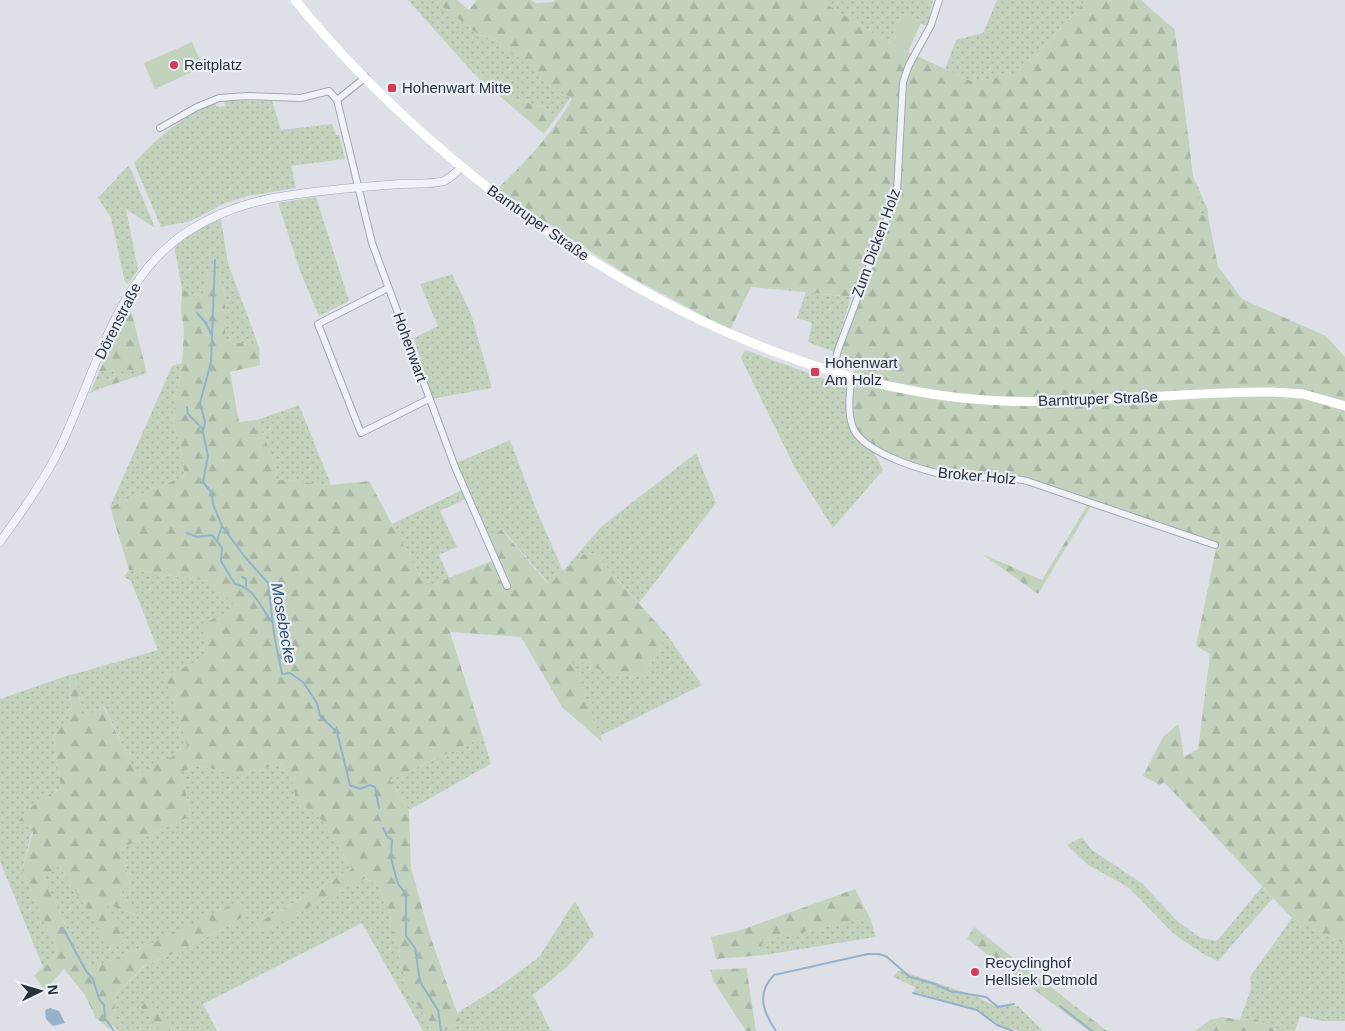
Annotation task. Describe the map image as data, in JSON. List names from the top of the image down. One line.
{"streets":{"main road":["Barntruper Straße"],"street":["Zum Dicken Holz","Dörenstraße","Hohenwart","Broker Holz"]},"crossings":[["Barntruper Straße","Zum Dicken Holz"],["Barntruper Straße","Dörenstraße"],["Barntruper Straße","Broker Holz"],["Dörenstraße","Hohenwart"]],"water":["Mosebecke"],"places":{"other":["Reitplatz","Recyclinghof Hellsiek Detmold"],"transit":["Hohenwart Mitte","Hohenwart Am Holz"]},"north":"right"}
